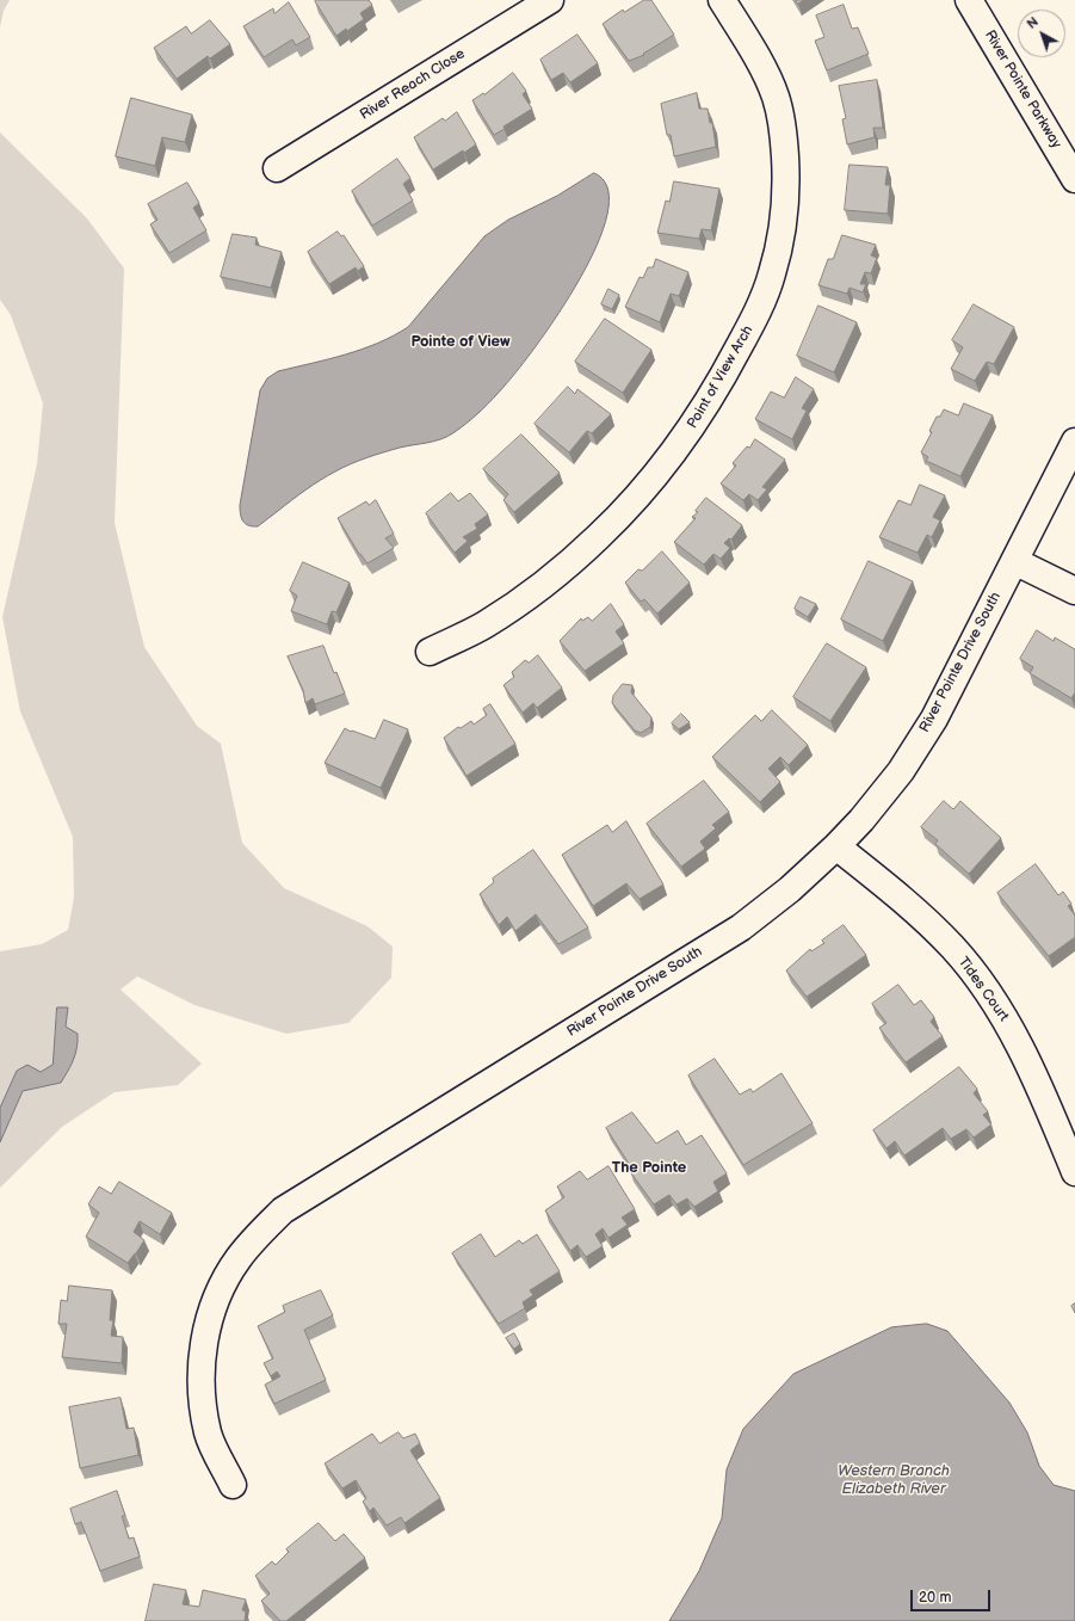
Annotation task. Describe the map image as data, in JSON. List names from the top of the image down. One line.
{"streets":{"street":["River Reach Close","River Pointe Parkway","Point of View Arch","River Pointe Drive South","Tides Court"]},"crossings":[["River Pointe Drive South","Tides Court"]],"districts":["Pointe of View","The Pointe"],"water":["Western Branch Elizabeth River"],"scale_bar":"20 m","north":"top left"}
